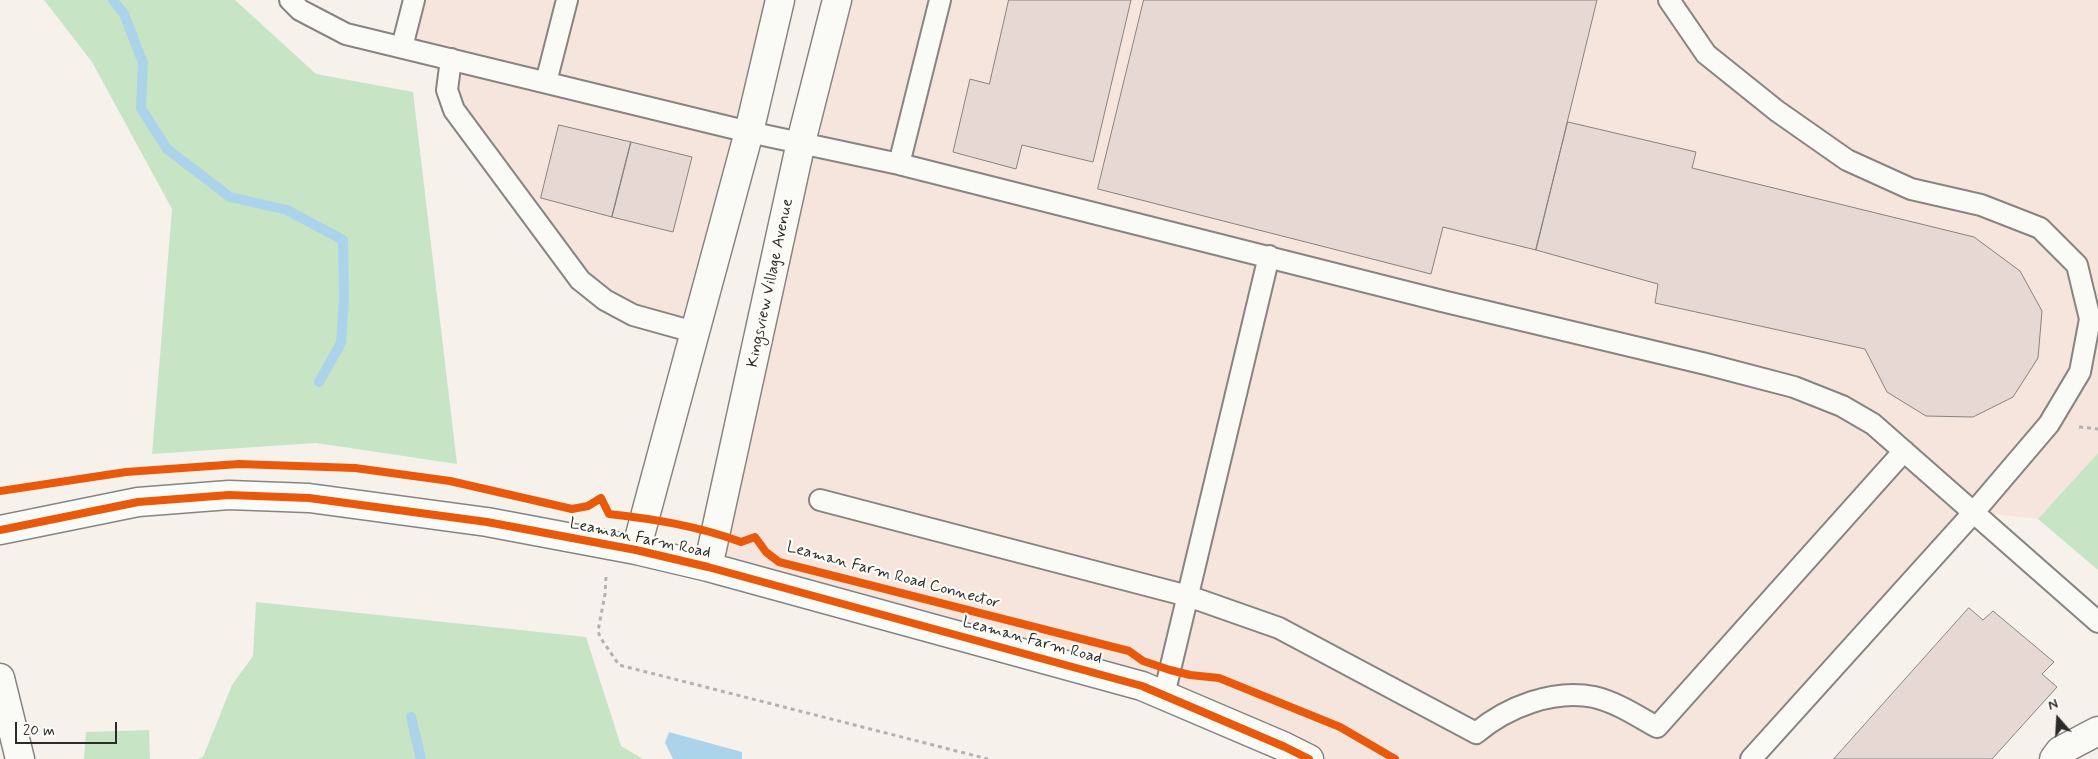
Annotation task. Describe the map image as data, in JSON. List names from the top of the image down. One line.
{"streets":{"street":["Kingsview Village Avenue","Leaman Farm Road"],"cycle path":["Leaman Farm Road Connector"]},"crossings":[["Kingsview Village Avenue","Leaman Farm Road"]],"scale_bar":"20 m","north":"top"}
